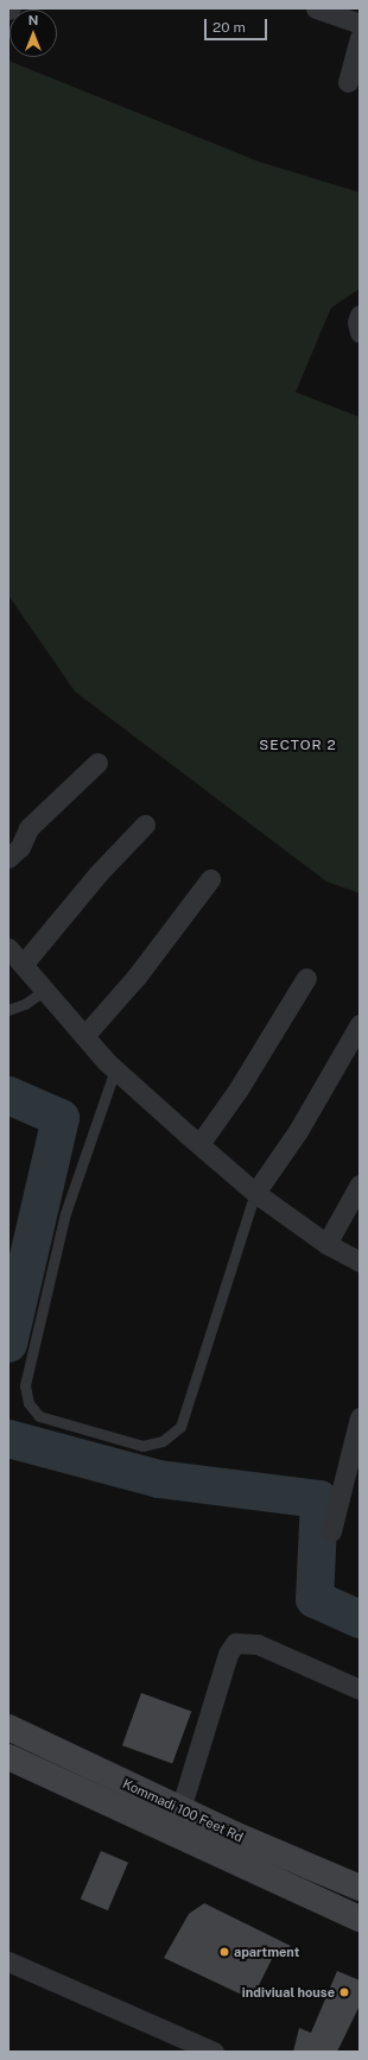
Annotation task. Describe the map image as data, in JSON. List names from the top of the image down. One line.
{"streets":{"main road":["Kommadi 100 Feet Rd"]},"districts":["SECTOR 2"],"places":["apartment","indiviual house"],"scale_bar":"20 m","north":"top"}
